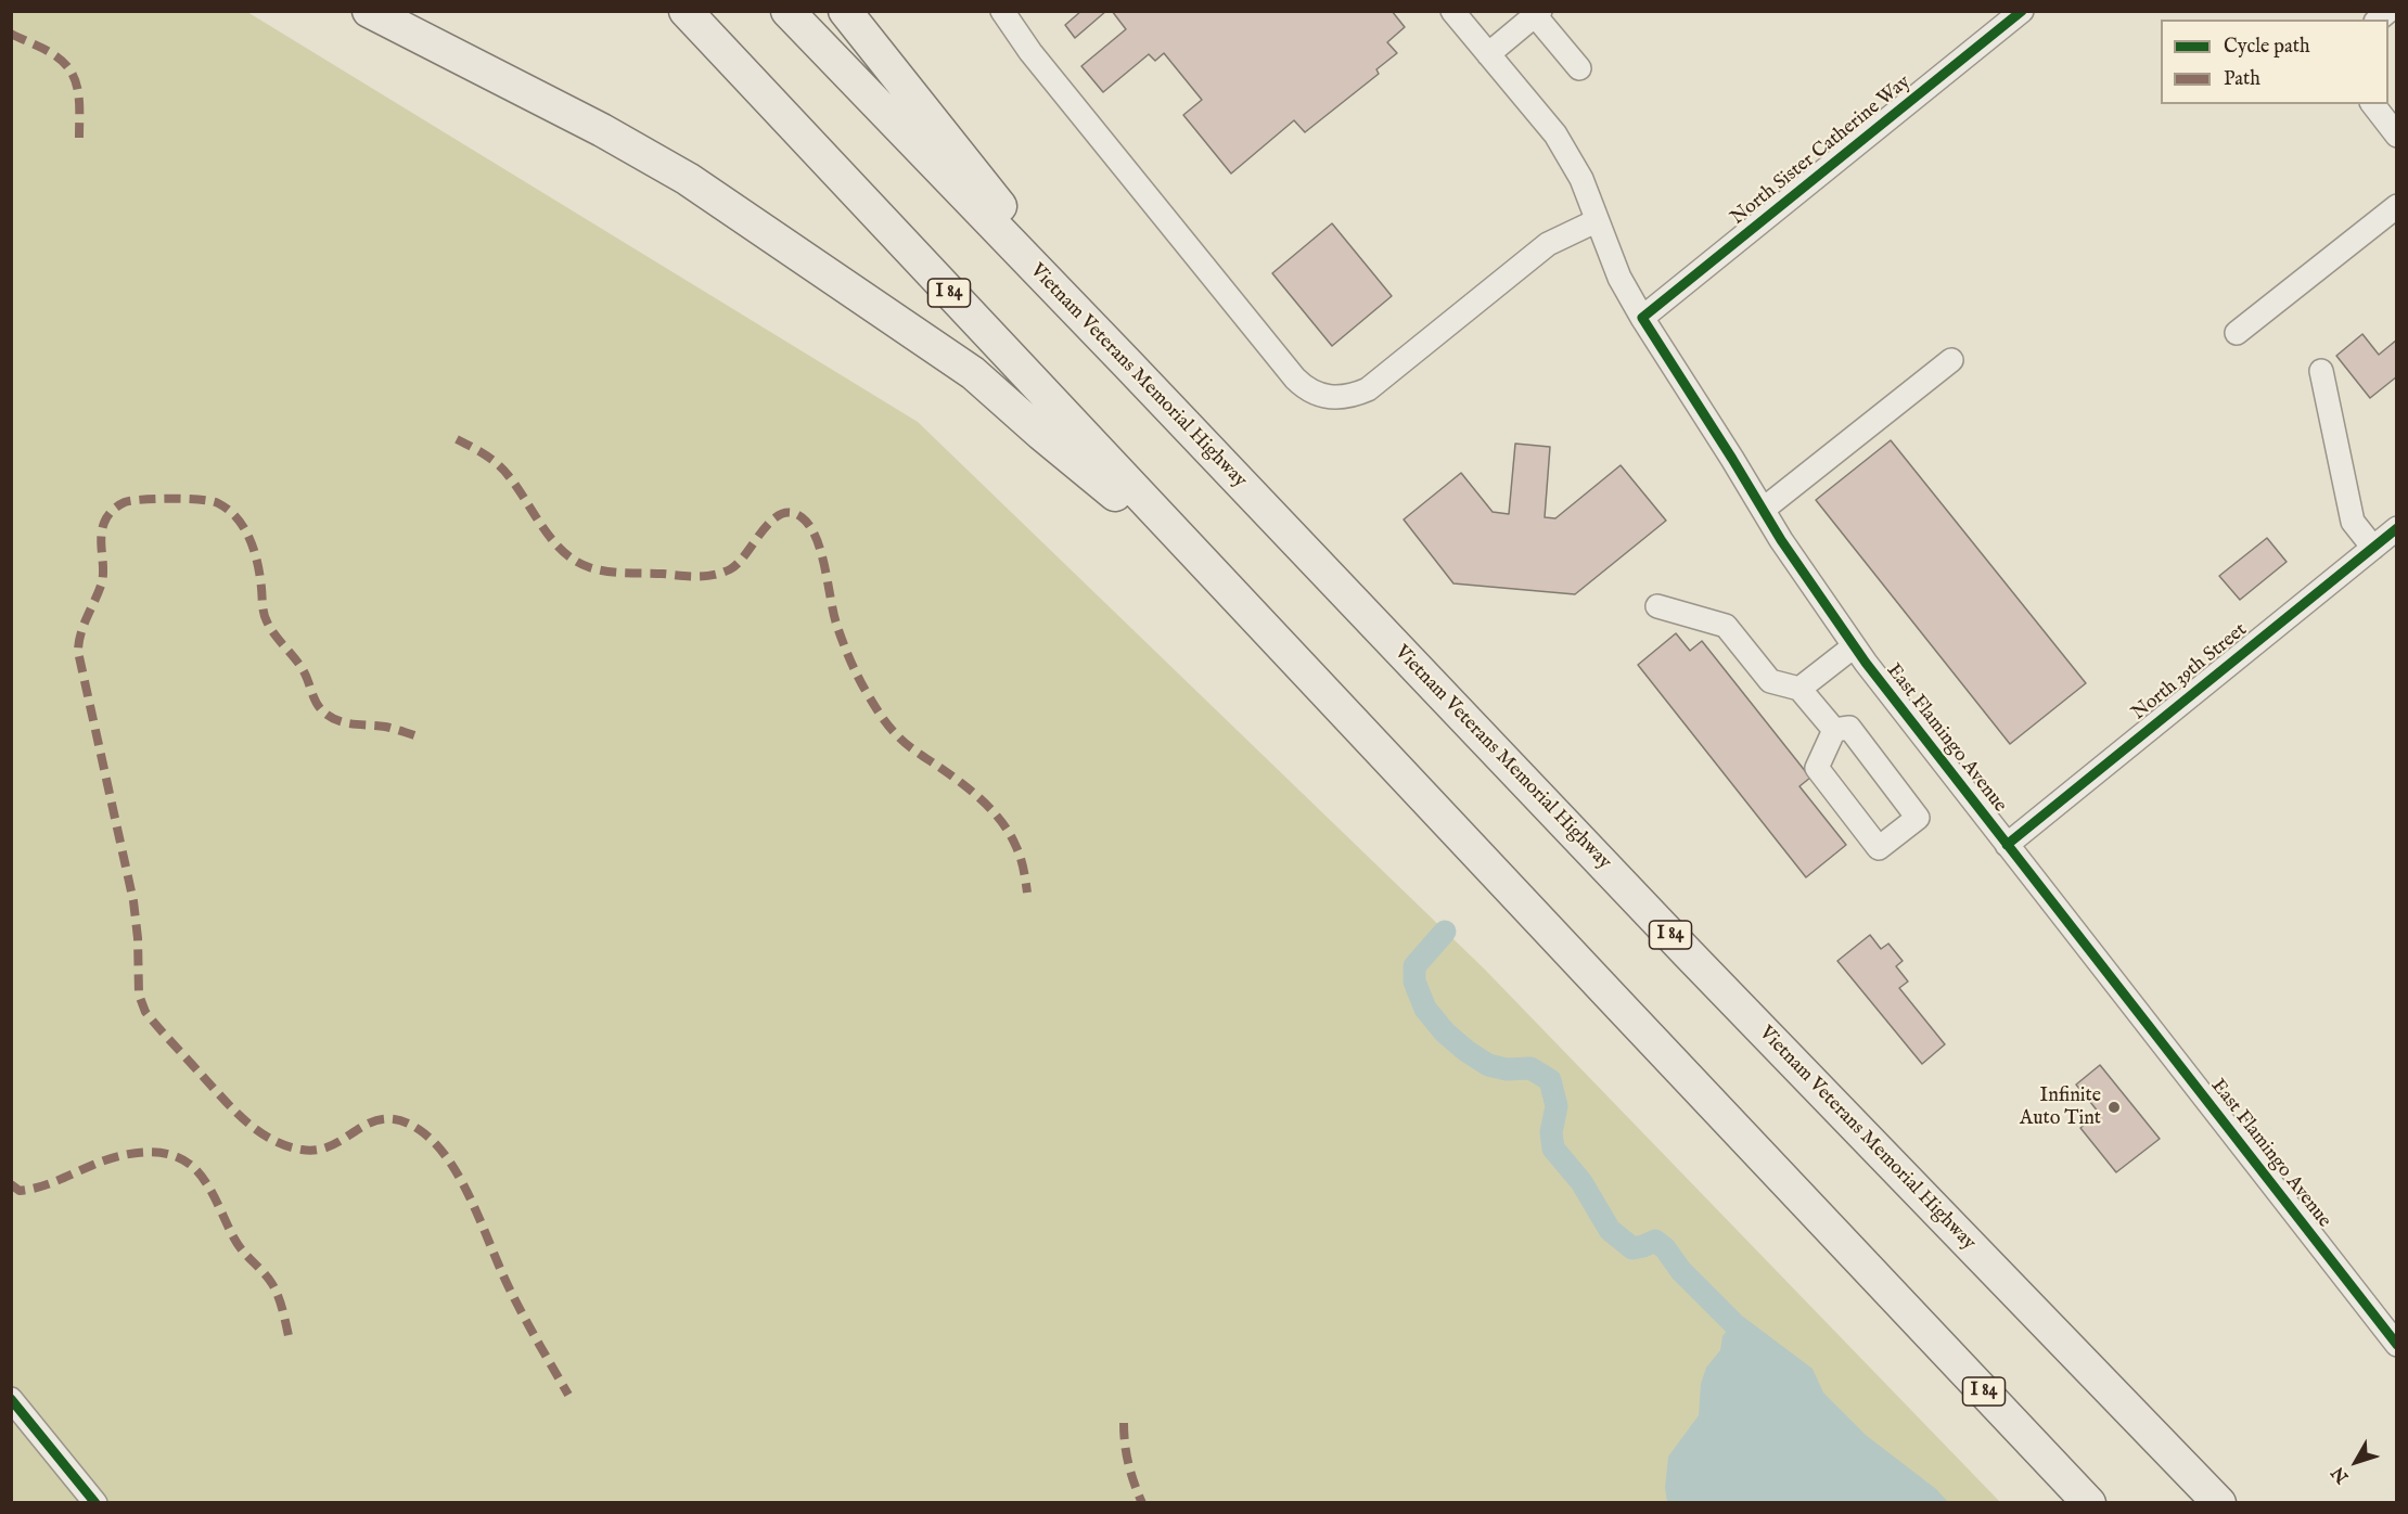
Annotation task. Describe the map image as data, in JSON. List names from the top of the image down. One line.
{"streets":{"highway":["I 84","Vietnam Veterans Memorial Highway"],"street":["North Sister Catherine Way","North 39th Street","East Flamingo Avenue"]},"crossings":[["North Sister Catherine Way","East Flamingo Avenue"],["North 39th Street","East Flamingo Avenue"]],"places":["Infinite Auto Tint"],"legend":["Cycle path","Path"],"north":"bottom left"}
